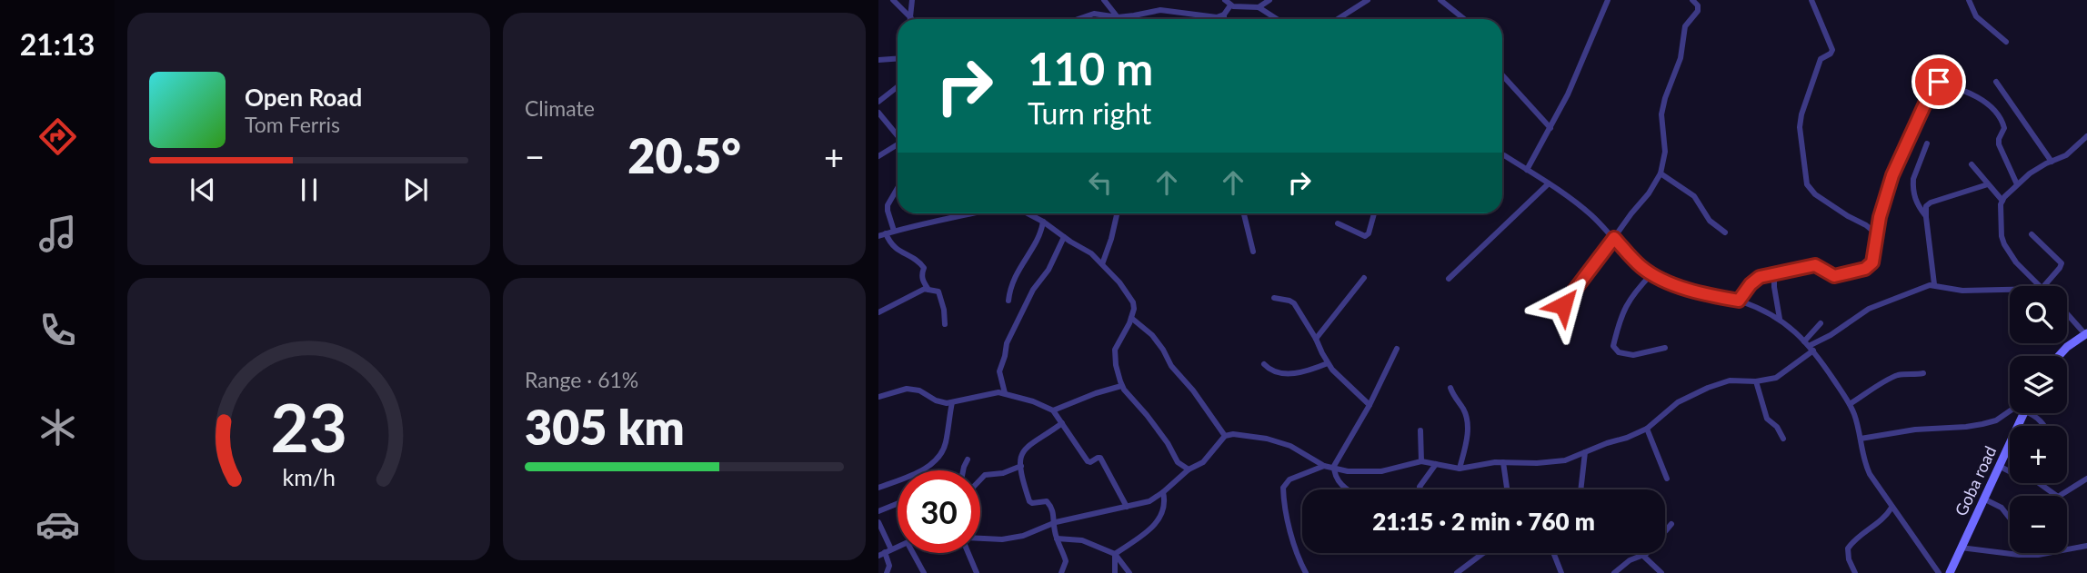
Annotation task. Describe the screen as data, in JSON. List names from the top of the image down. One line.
{"streets":{"street":["Goba road"]},"page":{"tabs":"21:13","tile":["Climate",["Range · 61%","305 km"]],"turn":["110 m","Turn right"],"song":["Open Road","Tom Ferris"],"heat":["−","20.5°","+"],"map_buttons":["+","−"],"limit":"30","trip":"21:15 · 2 min · 760 m","gauge":["23","km/h"]}}
